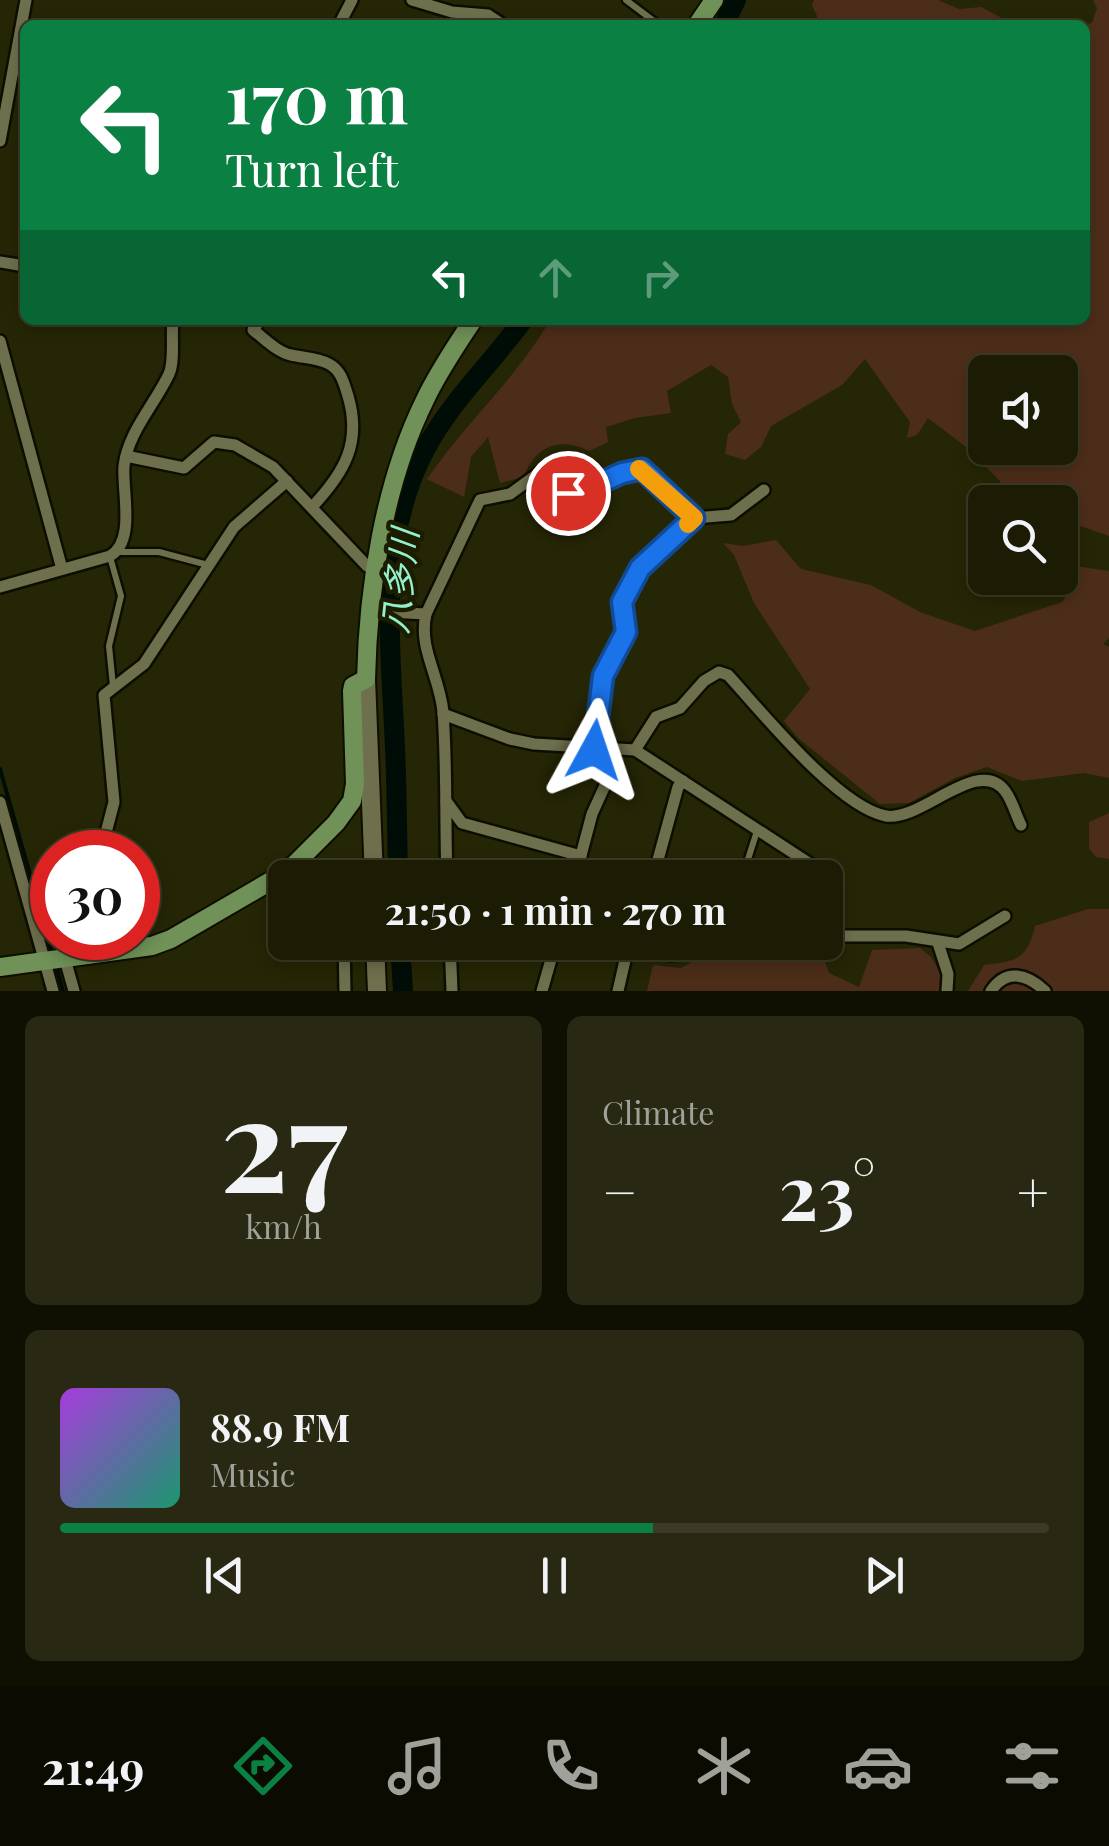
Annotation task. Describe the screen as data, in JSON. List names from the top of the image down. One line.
{"water":["八多川"],"page":{"turn":["170 m","Turn left"],"limit":"30","trip":"21:50 · 1 min · 270 m","tile":[["27","km/h"],"Climate"],"heat":["−","23°","+"],"song":["88.9 FM","Music"],"tabs":"21:49"}}
